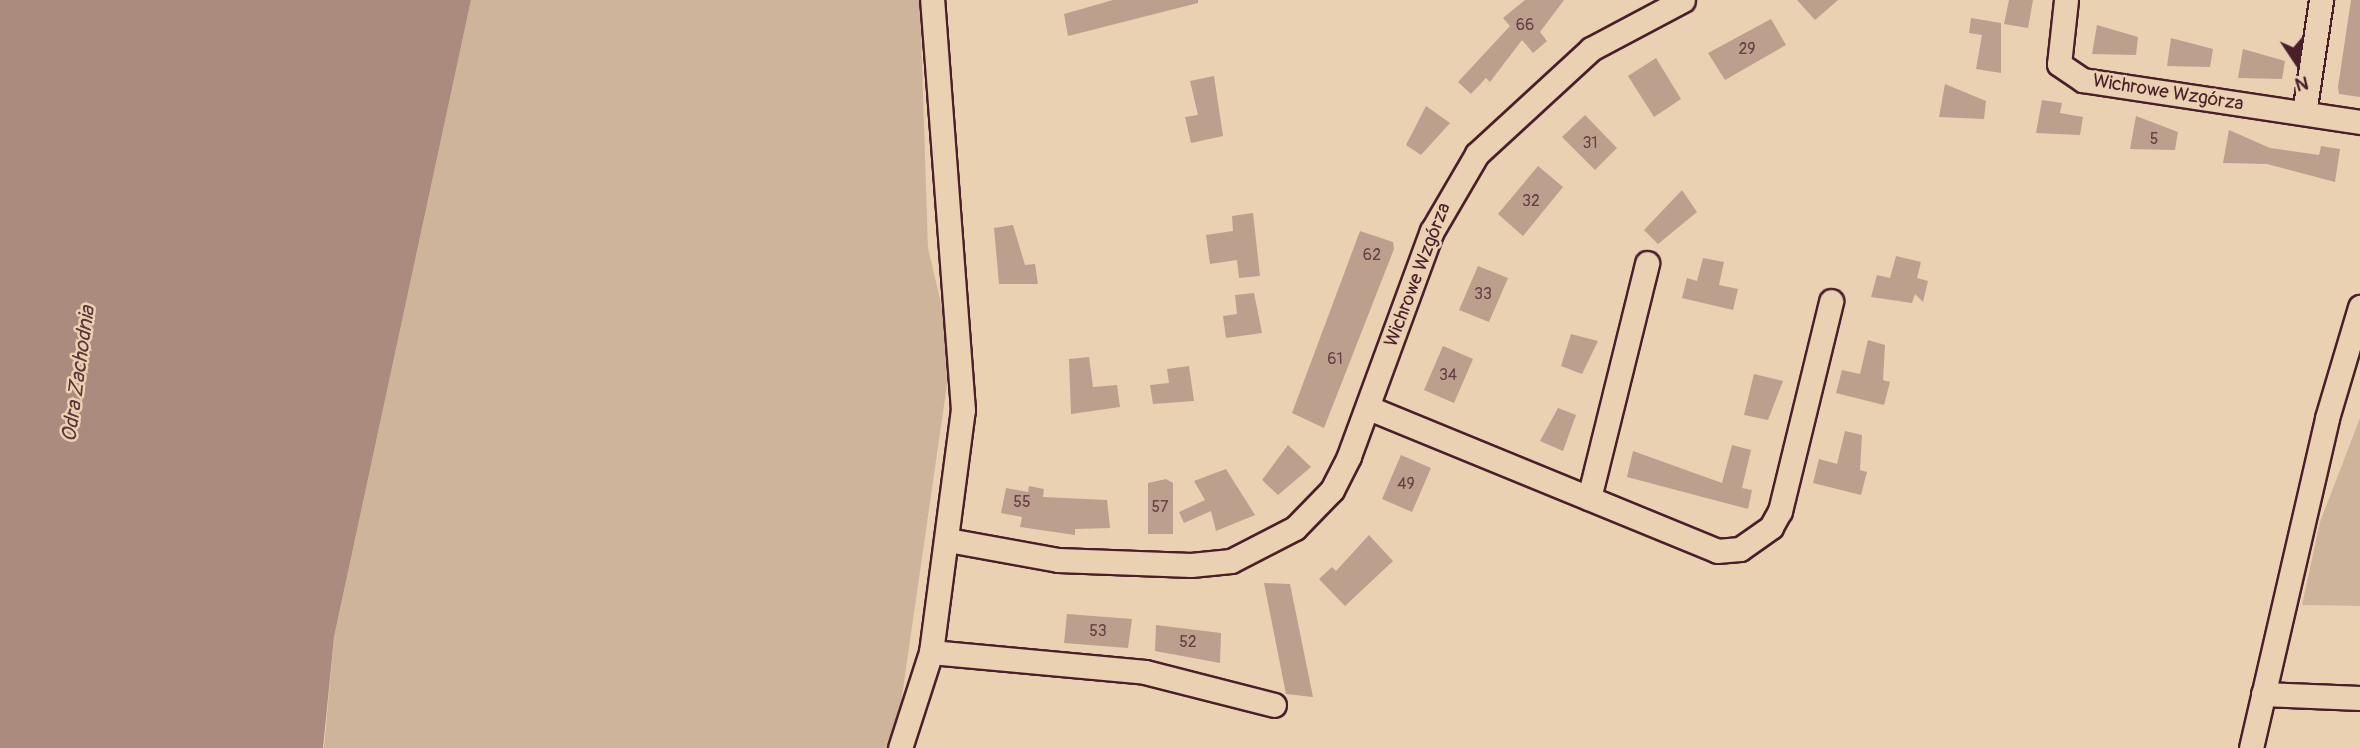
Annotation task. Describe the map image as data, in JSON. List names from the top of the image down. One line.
{"streets":{"street":["Wichrowe Wzgórza"]},"water":["Odra Zachodnia"],"house_numbers":["66","29","5","31","32","62","33","61","34","49","55","57","53","52"],"north":"bottom"}
